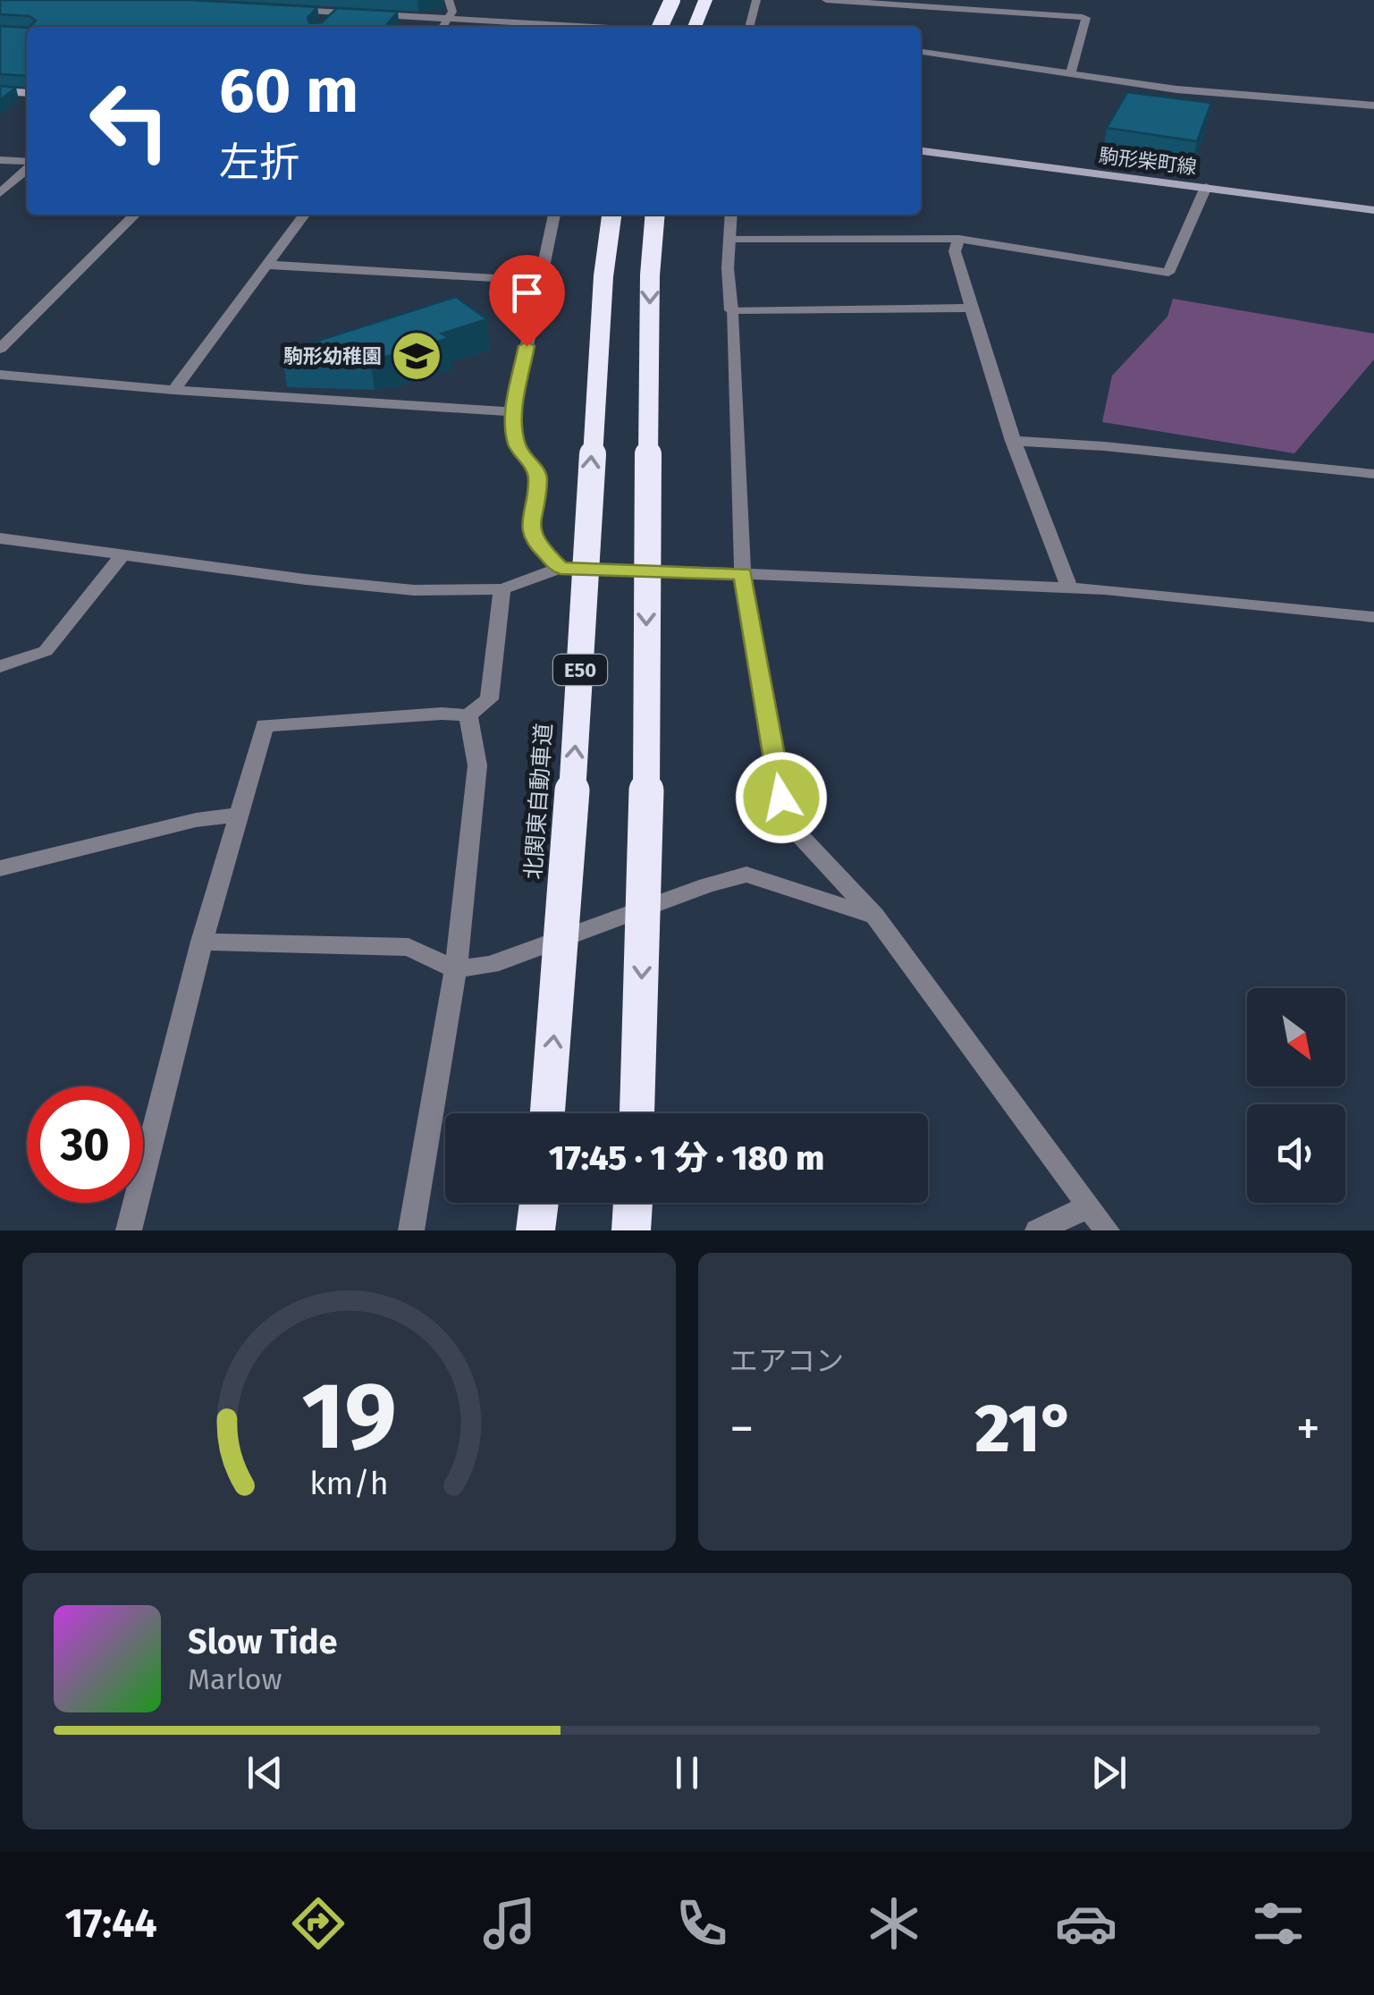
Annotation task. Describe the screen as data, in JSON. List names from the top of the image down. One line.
{"streets":{"highway":["E50","北関東自動車道"],"main road":["駒形柴町線"]},"places":{"school or university":["駒形幼稚園"]},"north":"bottom right","page":{"turn":["60 m","左折"],"limit":"30","trip":"17:45 · 1 分 · 180 m","tile":"エアコン","heat":["−","21°","+"],"song":["Slow Tide","Marlow"],"tabs":"17:44","gauge":["19","km/h"]}}
